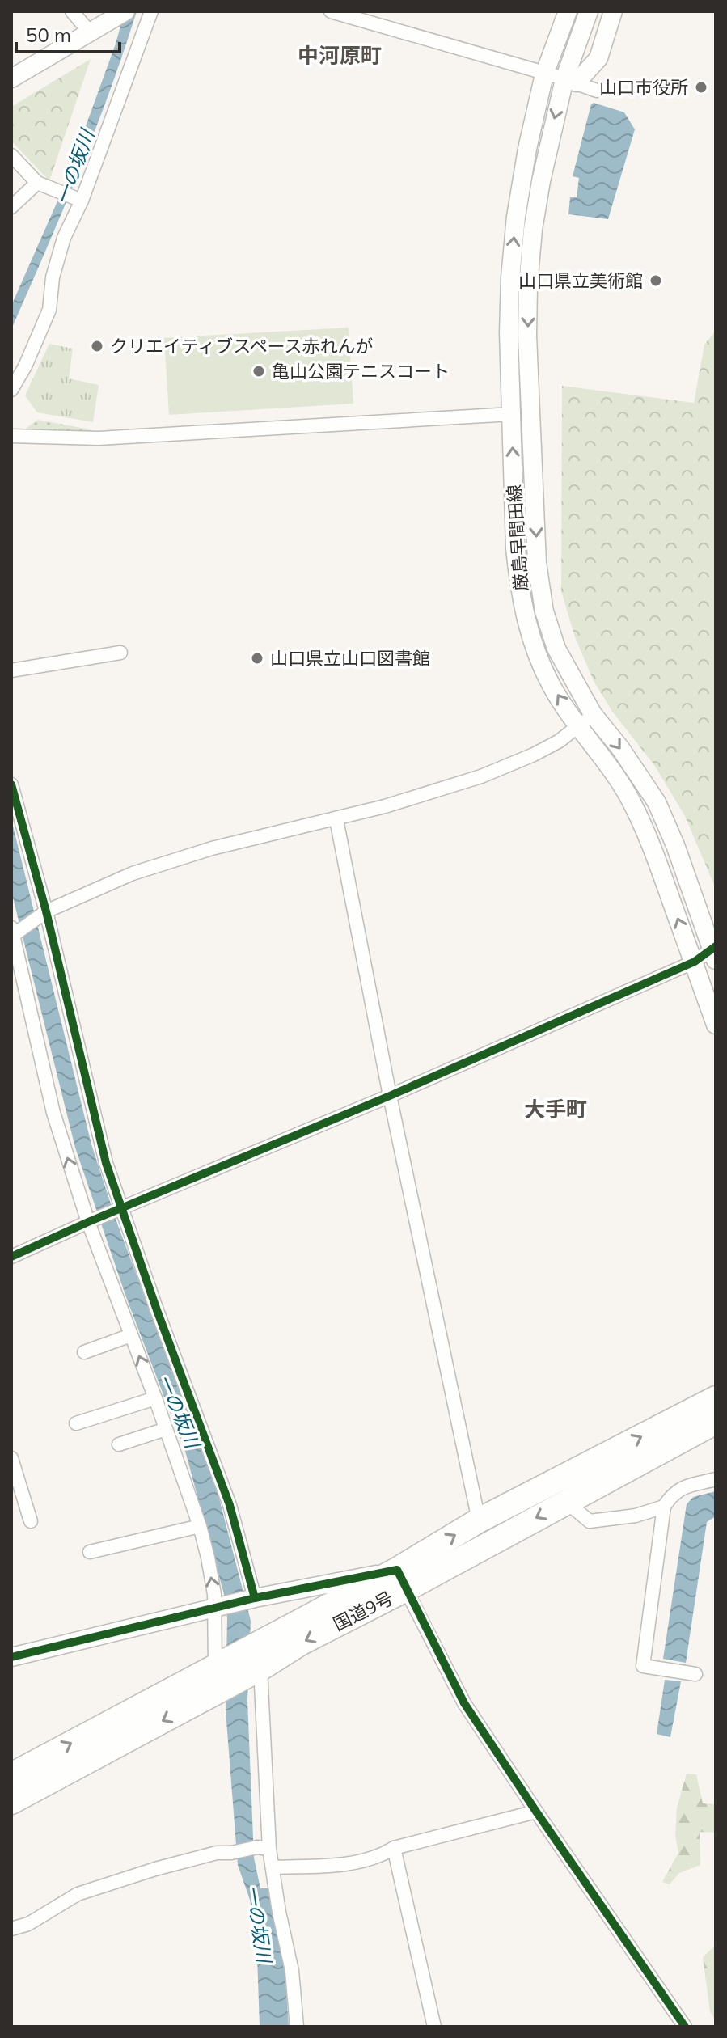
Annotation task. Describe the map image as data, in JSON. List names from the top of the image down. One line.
{"streets":{"highway":["国道9号"],"main road":["厳島早間田線"]},"districts":["中河原町","大手町"],"water":["一の坂川"],"places":["山口市役所","山口県立美術館","クリエイティブスペース赤れんが","亀山公園テニスコート","山口県立山口図書館"],"scale_bar":"50 m"}
